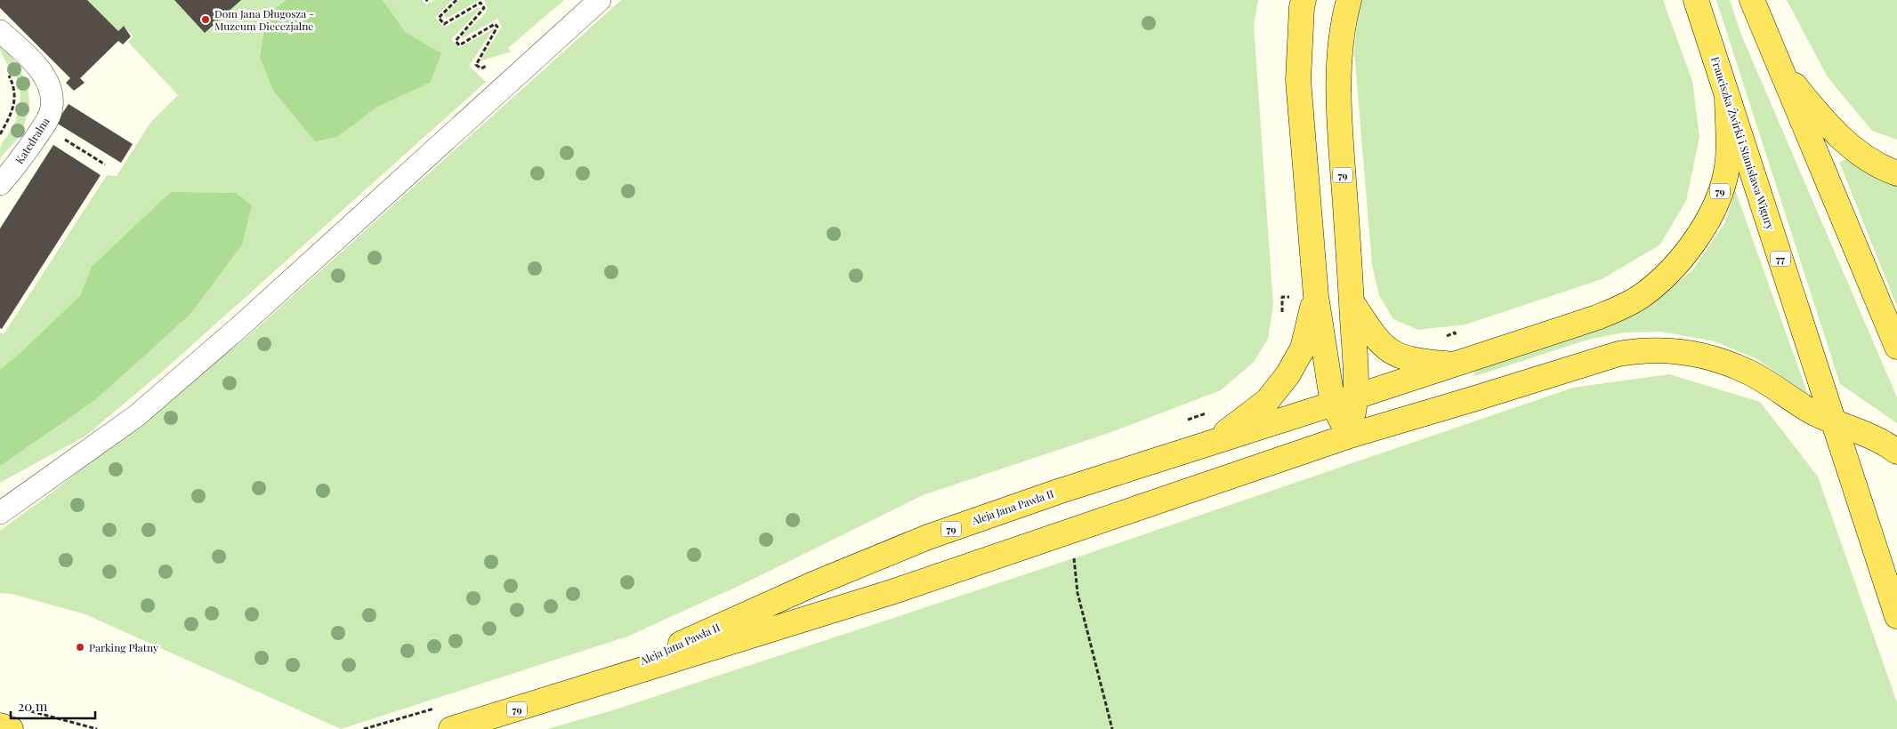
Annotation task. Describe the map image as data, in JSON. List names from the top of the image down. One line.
{"streets":{"main road":["Franciszka Żwirki i Stanisława Wigury","79","77","Aleja Jana Pawła II"],"street":["Katedralna"]},"crossings":[["Franciszka Żwirki i Stanisława Wigury","79"],["Franciszka Żwirki i Stanisława Wigury","77"],["79","Aleja Jana Pawła II"]],"places":["Dom Jana Długosza - Muzeum Diecezjalne","Parking Płatny"],"scale_bar":"20 m"}
